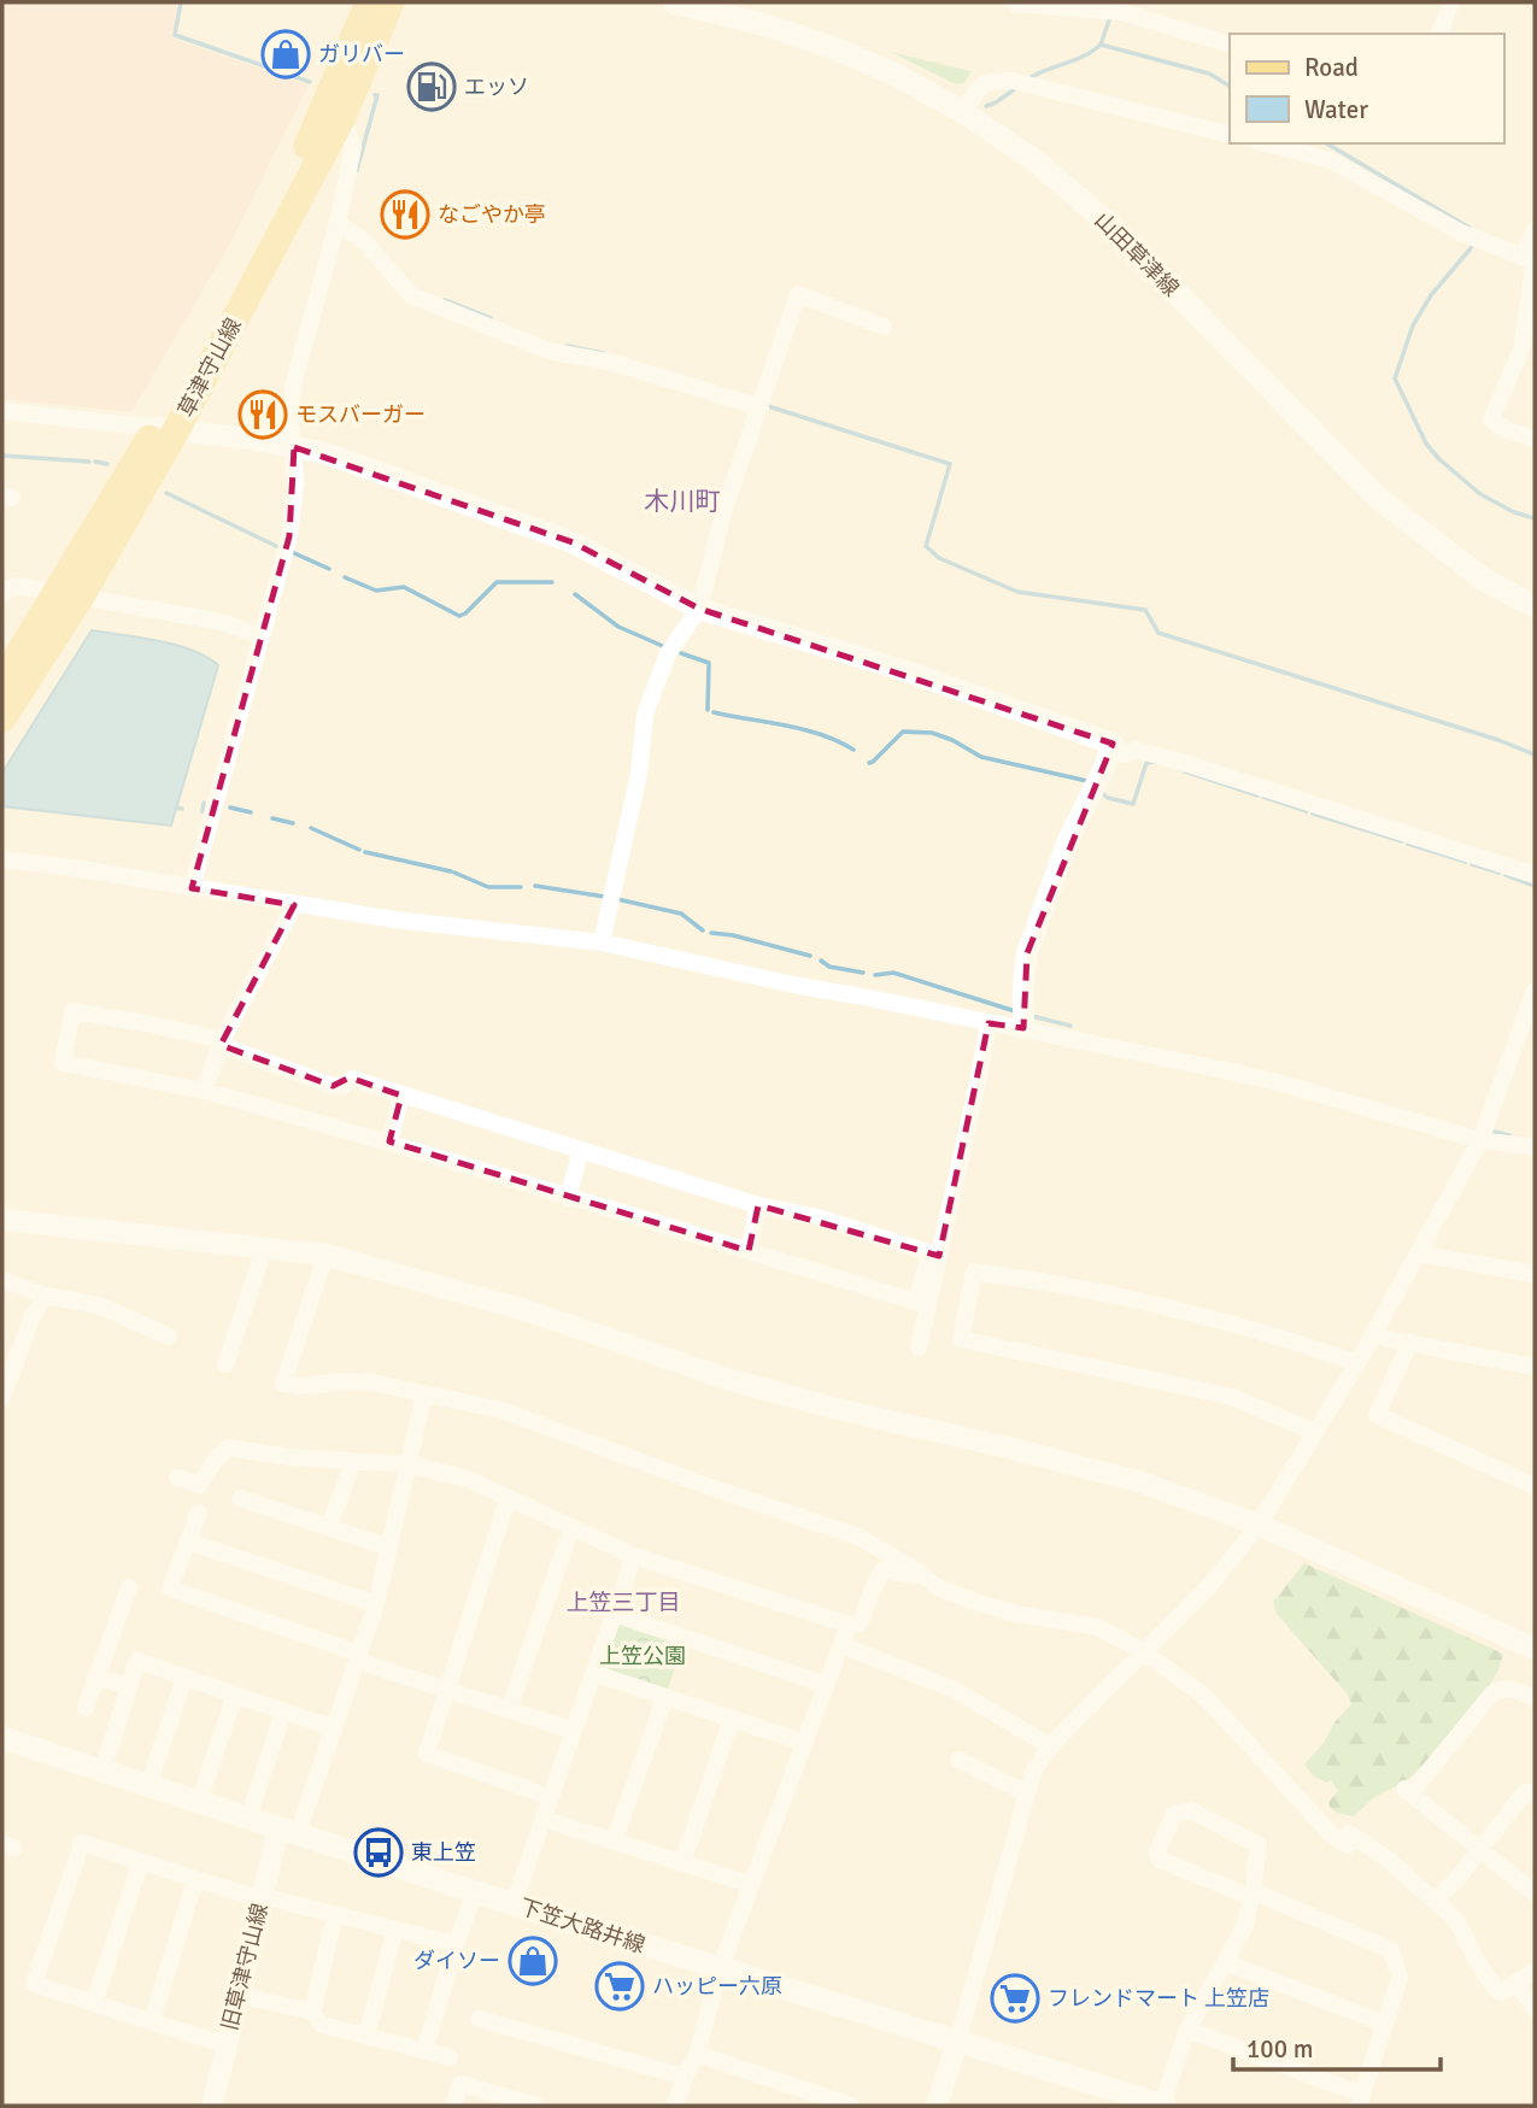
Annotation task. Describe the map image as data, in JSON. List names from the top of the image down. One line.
{"streets":{"main road":["山田草津線","草津守山線","下笠大路井線"],"street":["旧草津守山線"]},"crossings":[["下笠大路井線","旧草津守山線"]],"districts":["木川町","上笠三丁目"],"parks":["上笠公園"],"places":{"shop":["ガリバー","ダイソー"],"fuel station":["エッソ"],"restaurant":["なごやか亭","モスバーガー"],"bus stop":["東上笠"],"supermarket":["ハッピー六原","フレンドマート 上笠店"]},"legend":["Road","Water"],"scale_bar":"100 m"}
